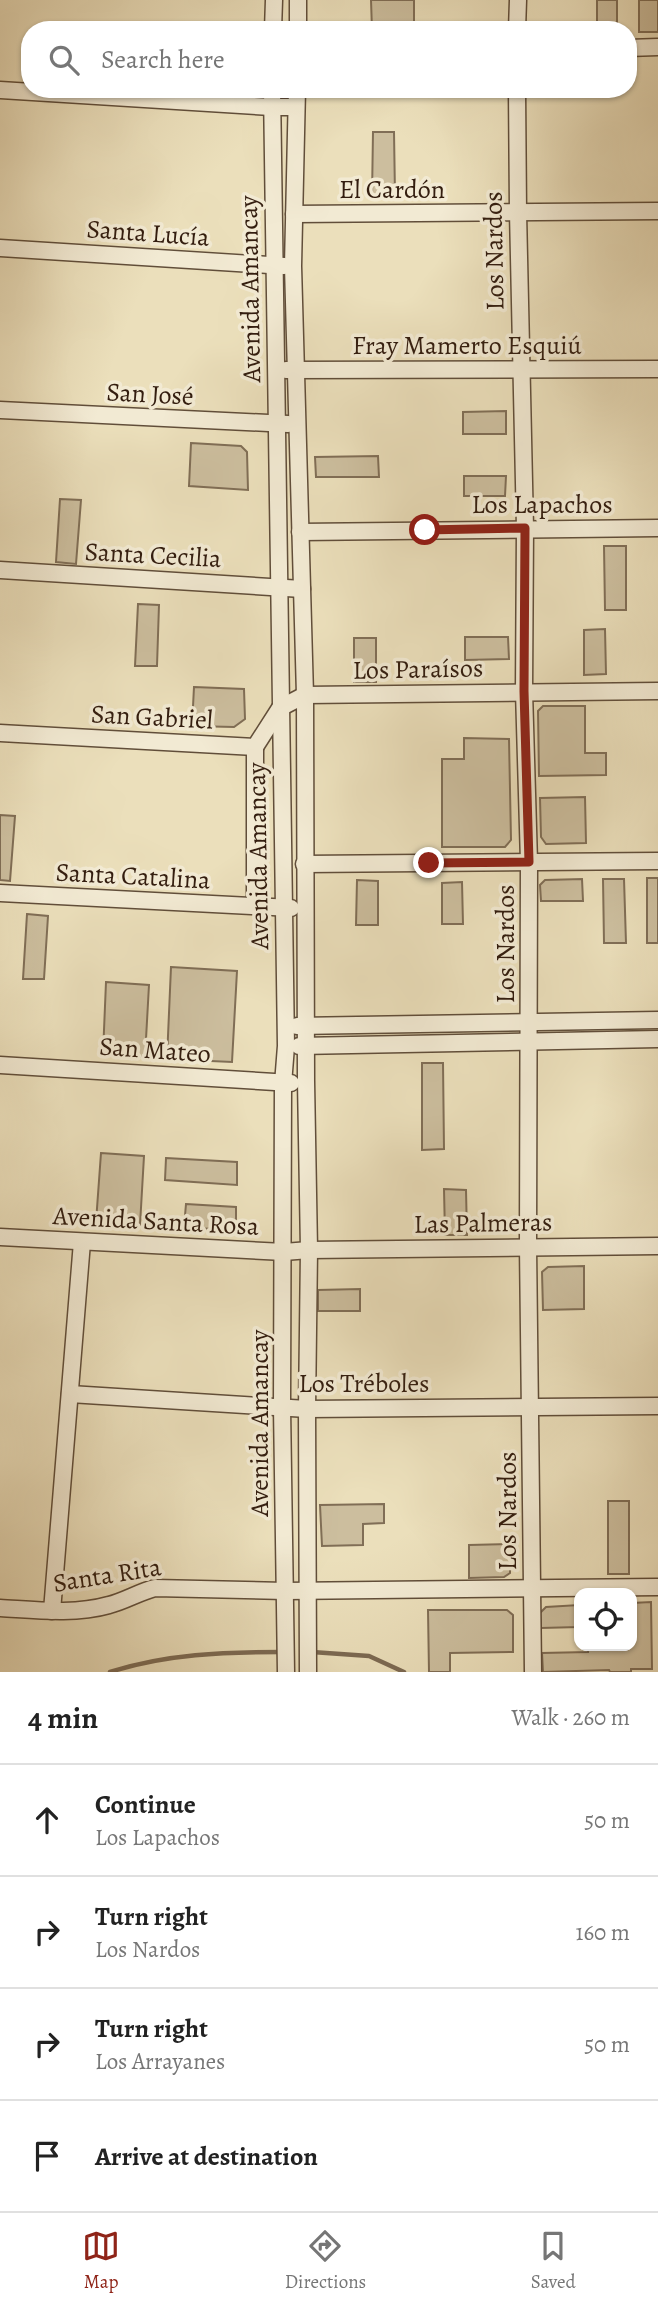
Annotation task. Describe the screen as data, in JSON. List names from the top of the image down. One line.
{"streets":{"street":["El Cardón","Santa Lucía","Los Nardos","Avenida Amancay","Fray Mamerto Esquiú","San José","Los Lapachos","Santa Cecilia","Los Paraísos","San Gabriel","Santa Catalina","San Mateo","Avenida Santa Rosa","Las Palmeras","Los Tréboles","Santa Rita"]},"crossings":[["El Cardón","Los Nardos"],["El Cardón","Avenida Amancay"],["Santa Lucía","Avenida Amancay"],["Los Nardos","Fray Mamerto Esquiú"],["Los Nardos","Los Lapachos"],["Los Nardos","Los Paraísos"],["Los Nardos","Las Palmeras"],["Los Nardos","Los Tréboles"],["Los Nardos","Santa Rita"],["Avenida Amancay","Fray Mamerto Esquiú"],["Avenida Amancay","San José"],["Avenida Amancay","Los Lapachos"],["Avenida Amancay","Santa Cecilia"],["Avenida Amancay","Los Paraísos"],["Avenida Amancay","Santa Catalina"],["Avenida Amancay","San Mateo"],["Avenida Amancay","Avenida Santa Rosa"],["Avenida Amancay","Las Palmeras"],["Avenida Amancay","Los Tréboles"],["Avenida Amancay","Santa Rita"],["Avenida Santa Rosa","Las Palmeras"]],"page":{"search":"Search here","heading":["4 min","Walk · 260 m"],"list":[["Continue","Los Lapachos","50 m"],["Turn right","Los Nardos","160 m"],["Turn right","Los Arrayanes","50 m"],"Arrive at destination"],"nav":["Map","Directions","Saved"]}}
